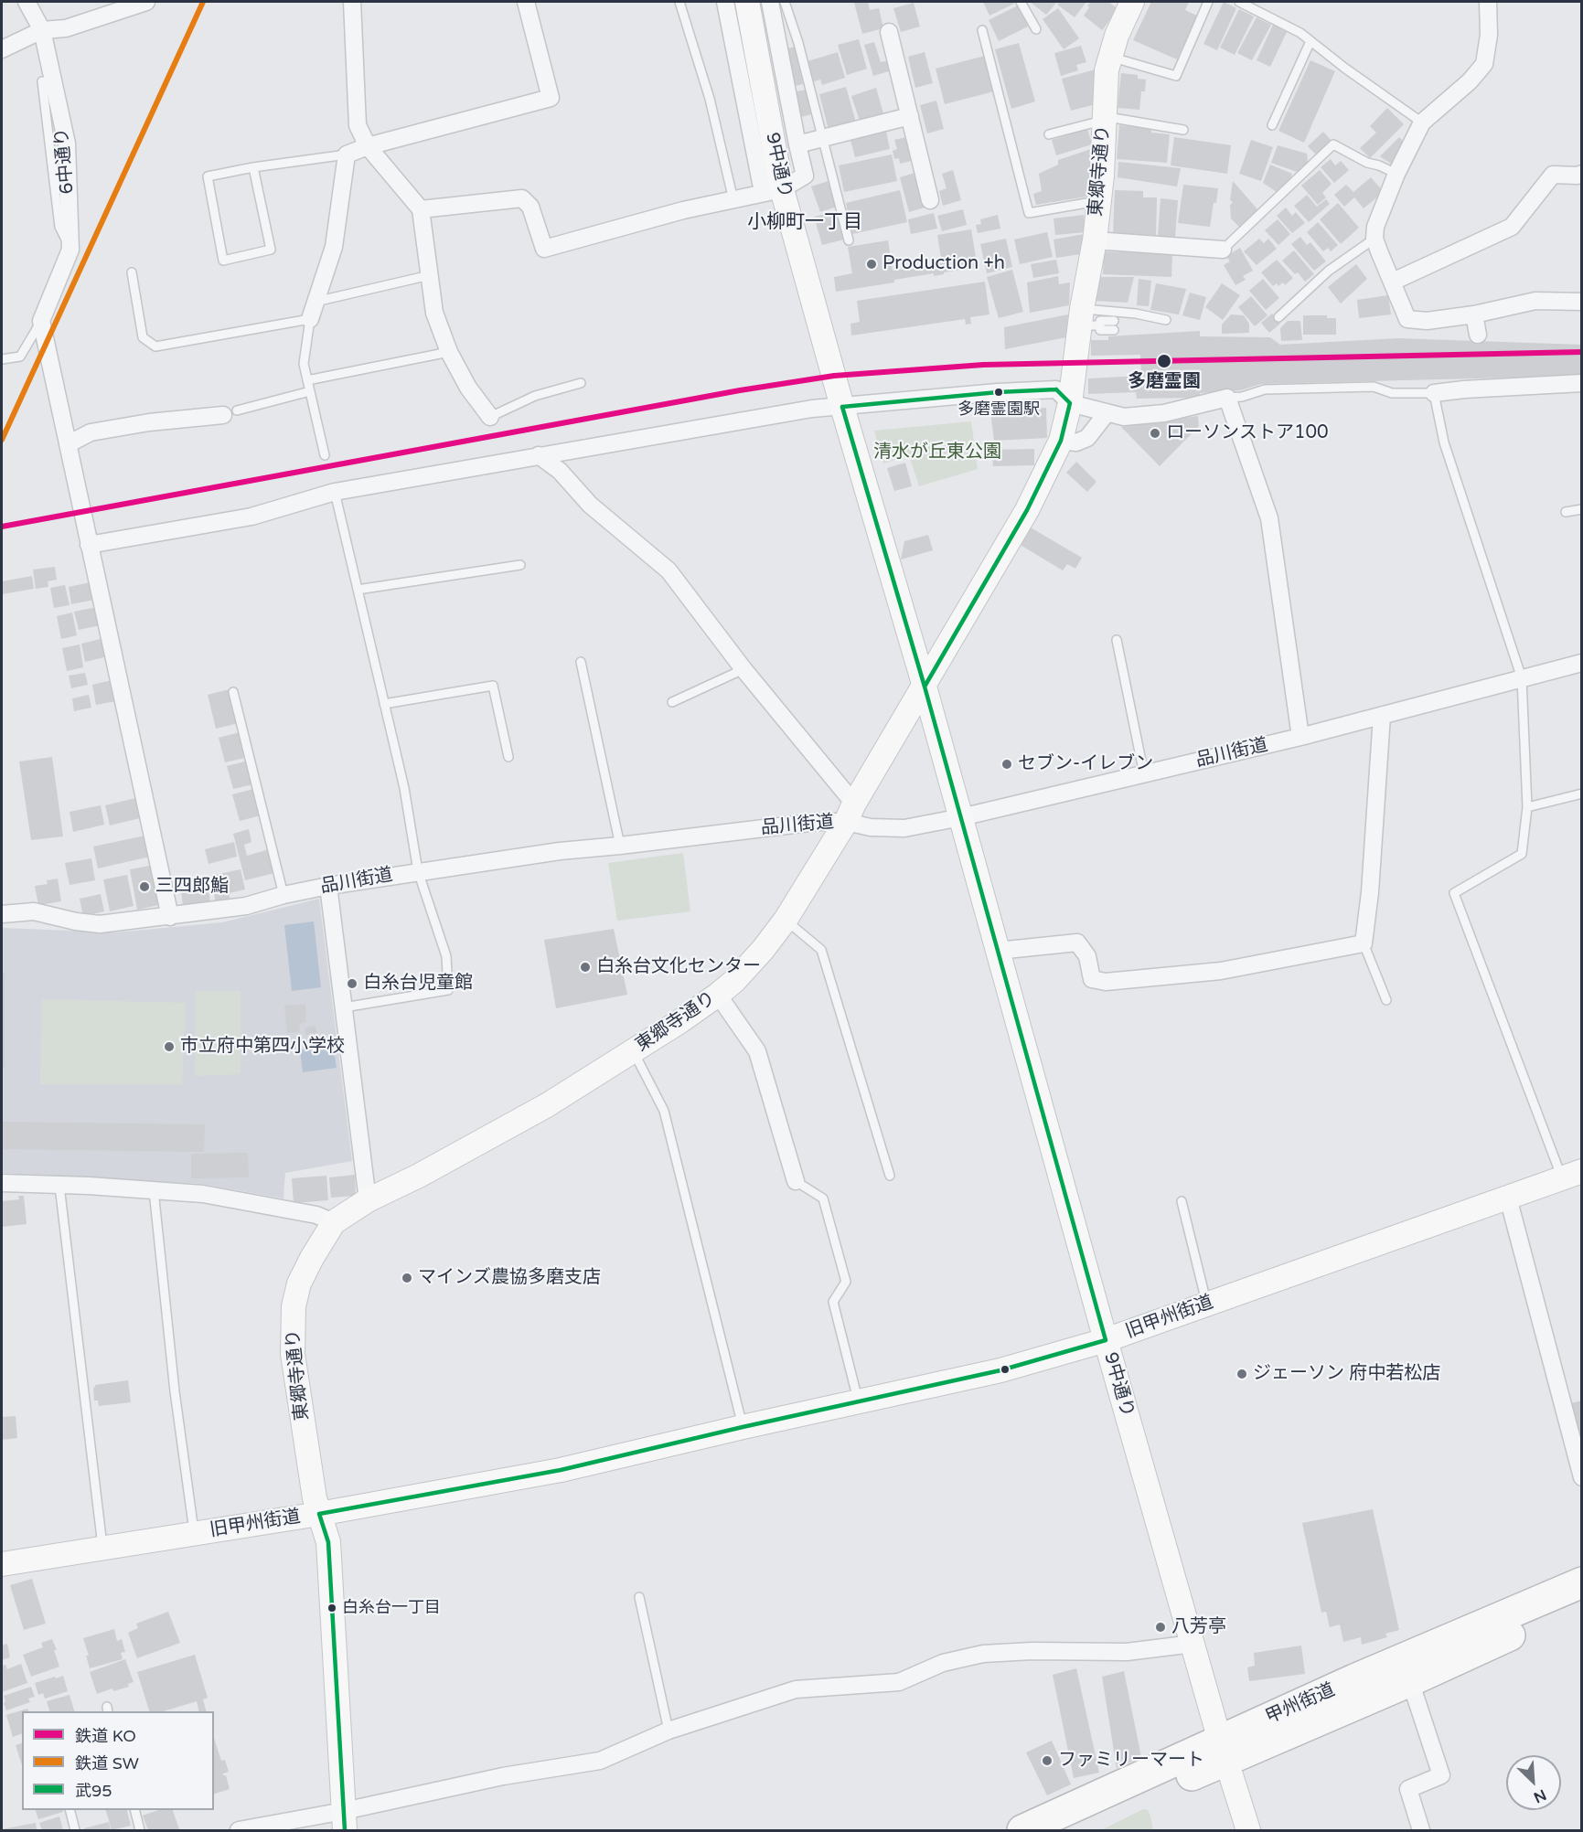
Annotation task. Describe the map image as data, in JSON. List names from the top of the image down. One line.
{"streets":{"highway":["甲州街道"],"street":["6中通り","9中通り","東郷寺通り","品川街道","旧甲州街道"]},"crossings":[["9中通り","東郷寺通り"],["9中通り","品川街道"],["9中通り","旧甲州街道"],["9中通り","甲州街道"],["東郷寺通り","品川街道"],["東郷寺通り","旧甲州街道"]],"districts":["小柳町一丁目"],"parks":["清水が丘東公園"],"places":["Production +h","多磨霊園","多磨霊園駅","ローソンストア100","セブン-イレブン","三四郎鮨","白糸台文化センター","白糸台児童館","市立府中第四小学校","マインズ農協多磨支店","ジェーソン 府中若松店","白糸台一丁目","八芳亭","ファミリーマート"],"lines":["rail line SW","rail line KO","transit line 武95"],"legend":["鉄道 KO","鉄道 SW","武95"],"north":"bottom right"}
